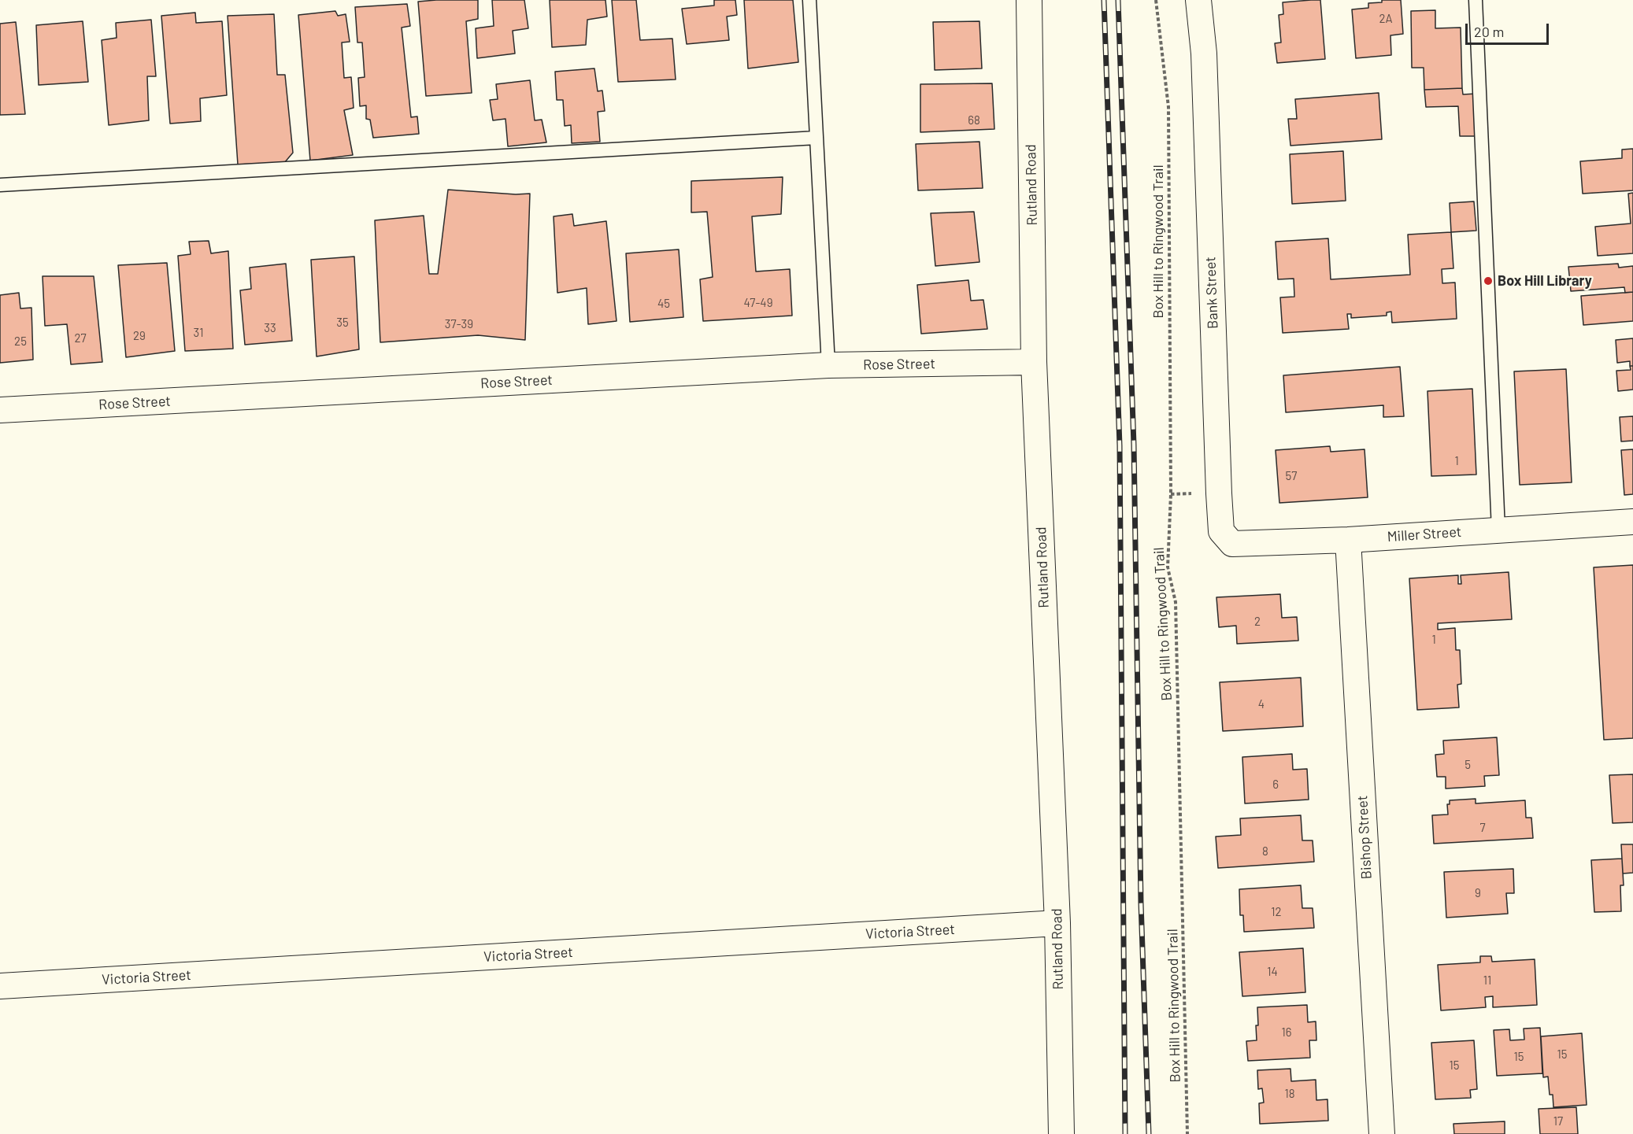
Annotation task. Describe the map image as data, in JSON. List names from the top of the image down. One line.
{"streets":{"street":["Rutland Road","Bank Street","Rose Street","Miller Street","Bishop Street","Victoria Street"],"path":["Box Hill to Ringwood Trail"]},"crossings":[["Rutland Road","Rose Street"],["Rutland Road","Victoria Street"],["Bank Street","Miller Street"],["Miller Street","Bishop Street"]],"places":["Box Hill Library"],"house_numbers":["2A","68","47-49","45","35","37-39","33","31","29","27","25","1","57","2","1","4","5","6","7","8","9","12","14","11","16","15","15","15","18","17"],"scale_bar":"20 m"}
